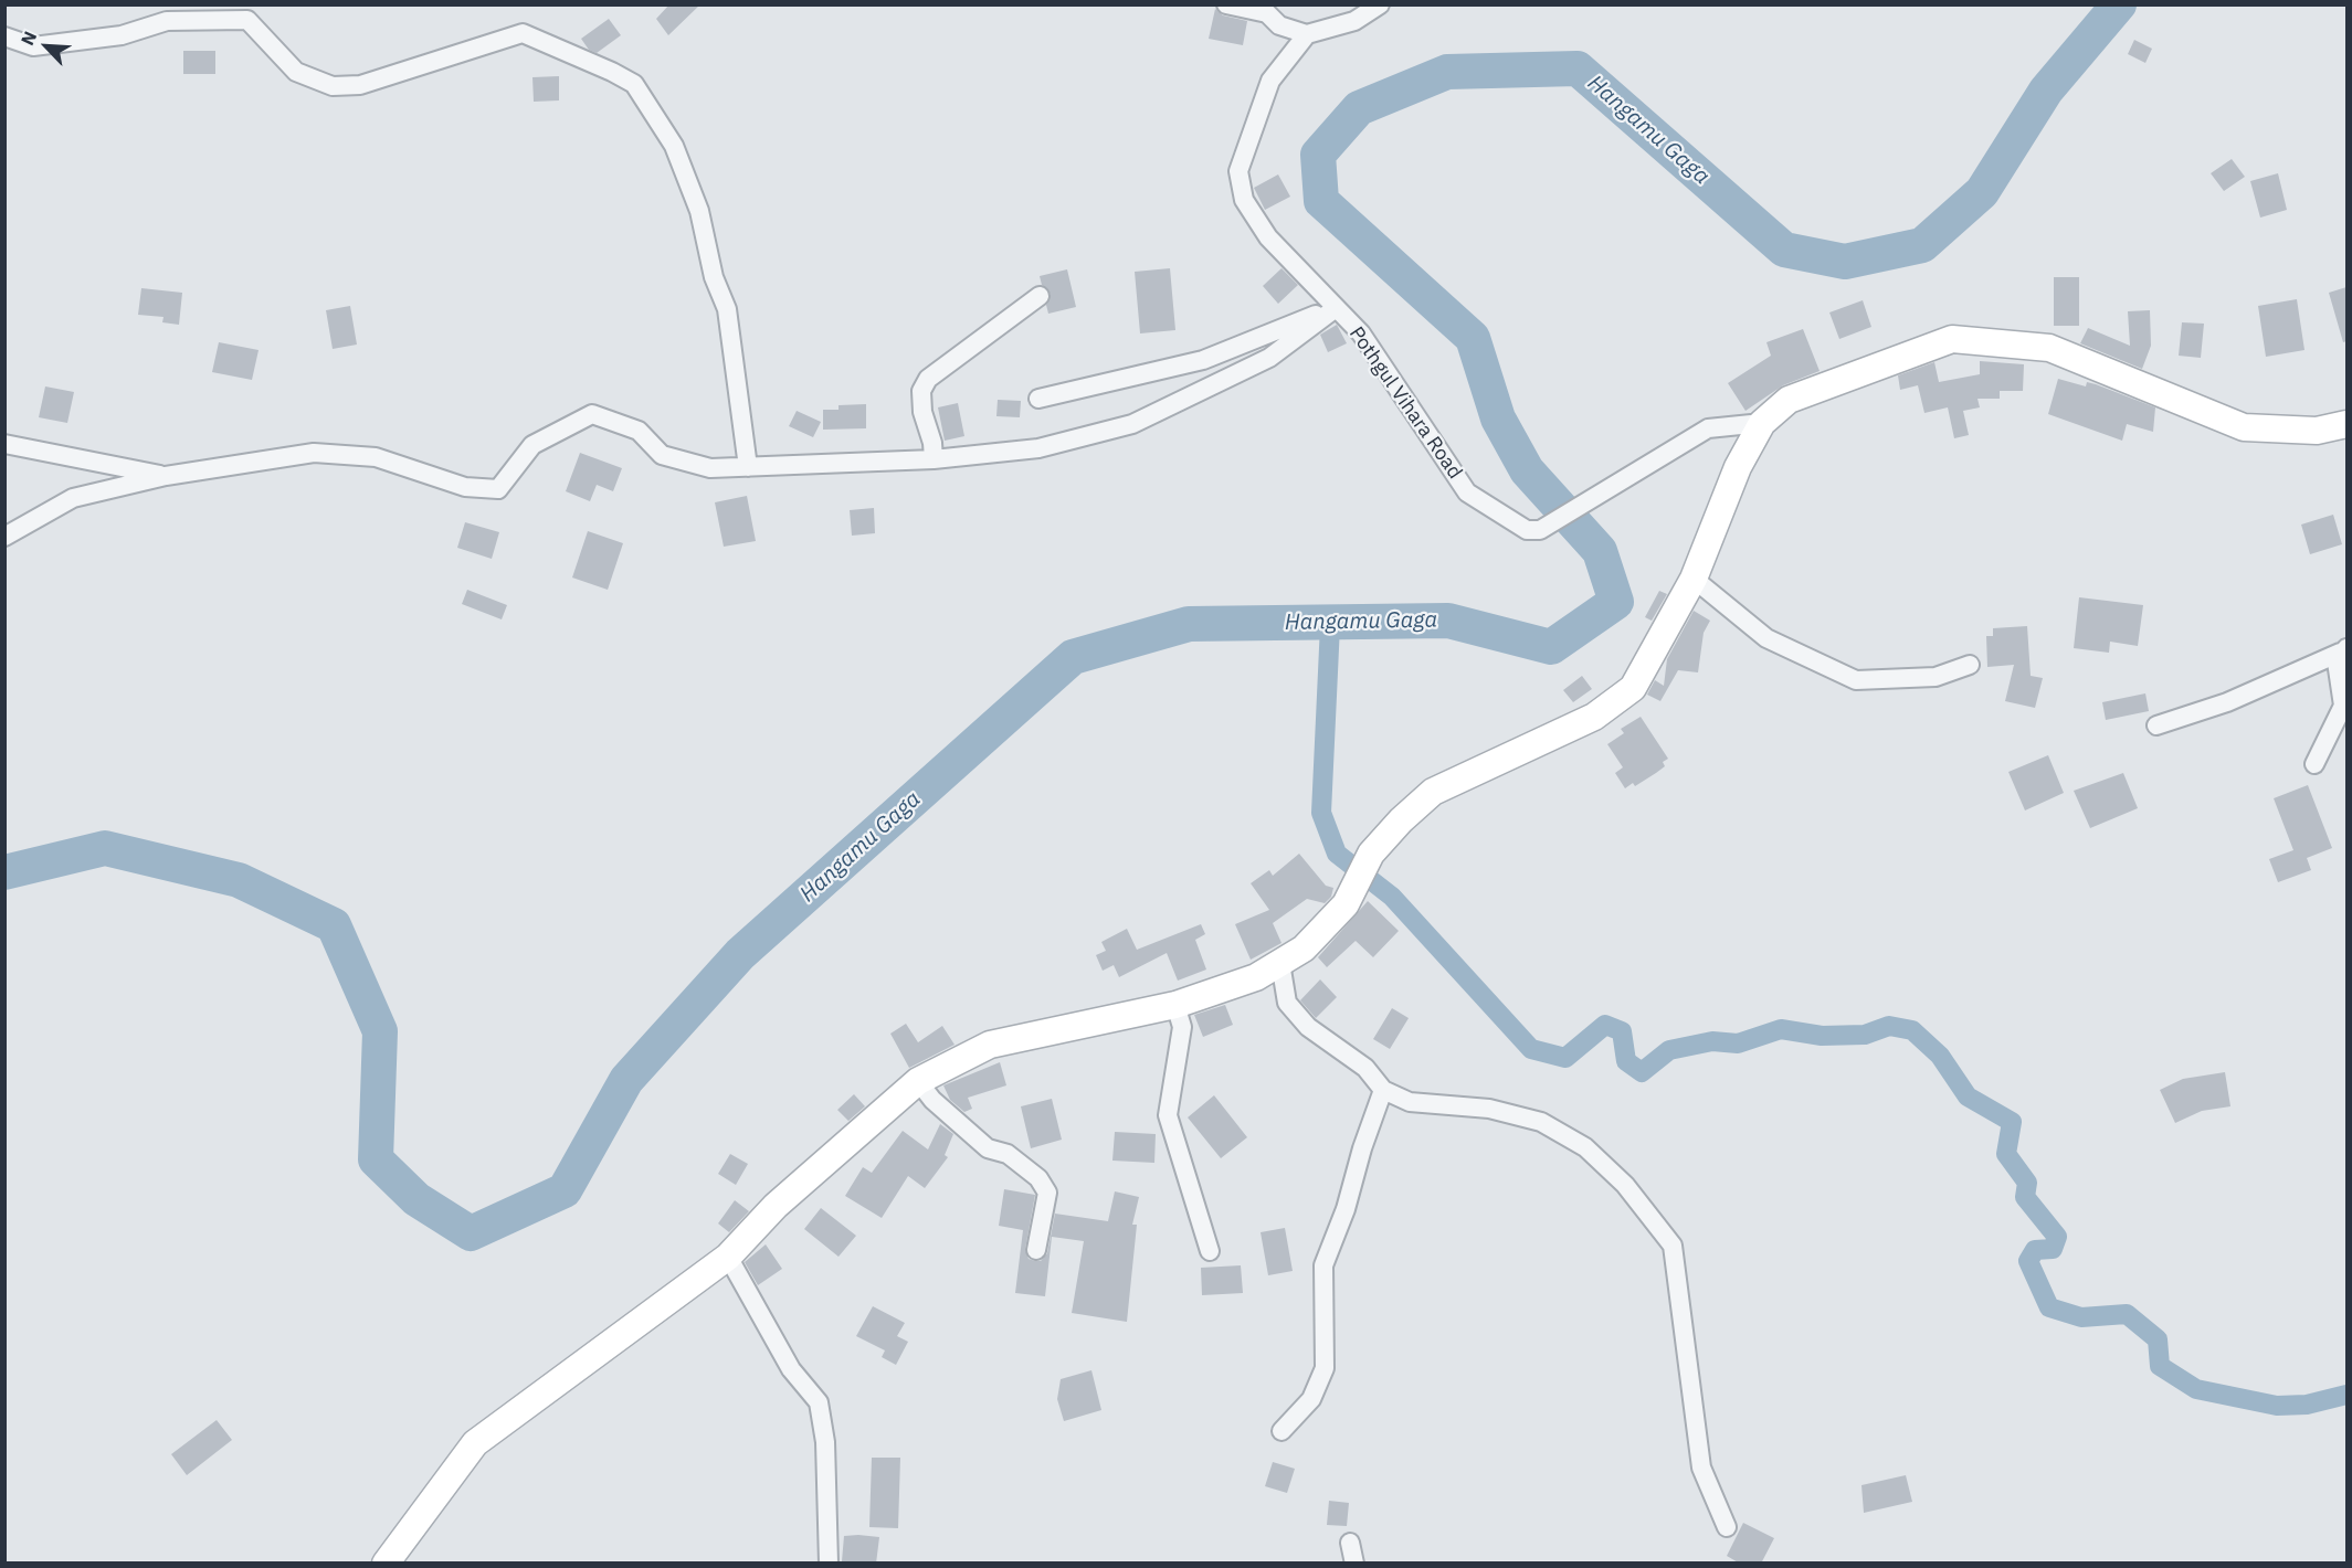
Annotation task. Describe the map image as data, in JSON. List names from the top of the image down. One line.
{"streets":{"street":["Pothgul Vihara Road"]},"water":["Hangamu Gaga"],"north":"top left"}
